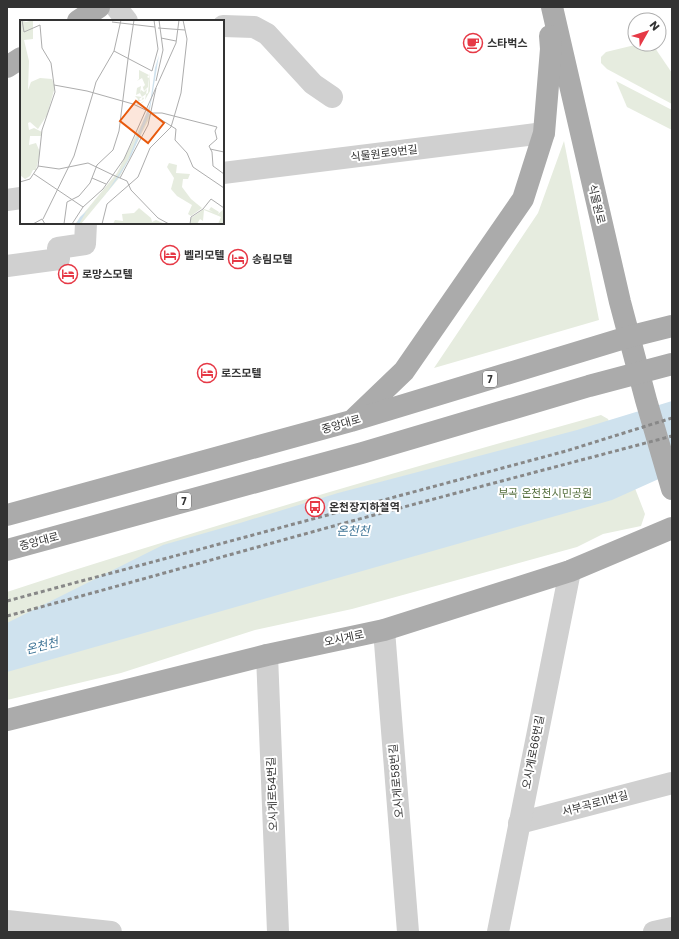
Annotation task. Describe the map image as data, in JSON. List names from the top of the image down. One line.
{"streets":{"main road":["식물원로","7","중앙대로","오시게로"],"street":["식물원로9번길","오시게로66번길","오시게로58번길","오시게로54번길","서부곡로11번길"]},"crossings":[["식물원로","중앙대로"],["오시게로","오시게로66번길"],["오시게로","오시게로58번길"],["오시게로","오시게로54번길"],["오시게로66번길","서부곡로11번길"]],"water":["온천천"],"parks":["부곡 온천천시민공원"],"places":{"cafe":["스타벅스"],"hotel":["벨리모텔","송림모텔","로망스모텔","로즈모텔"],"bus stop":["온천장지하철역"]},"north":"top right"}
